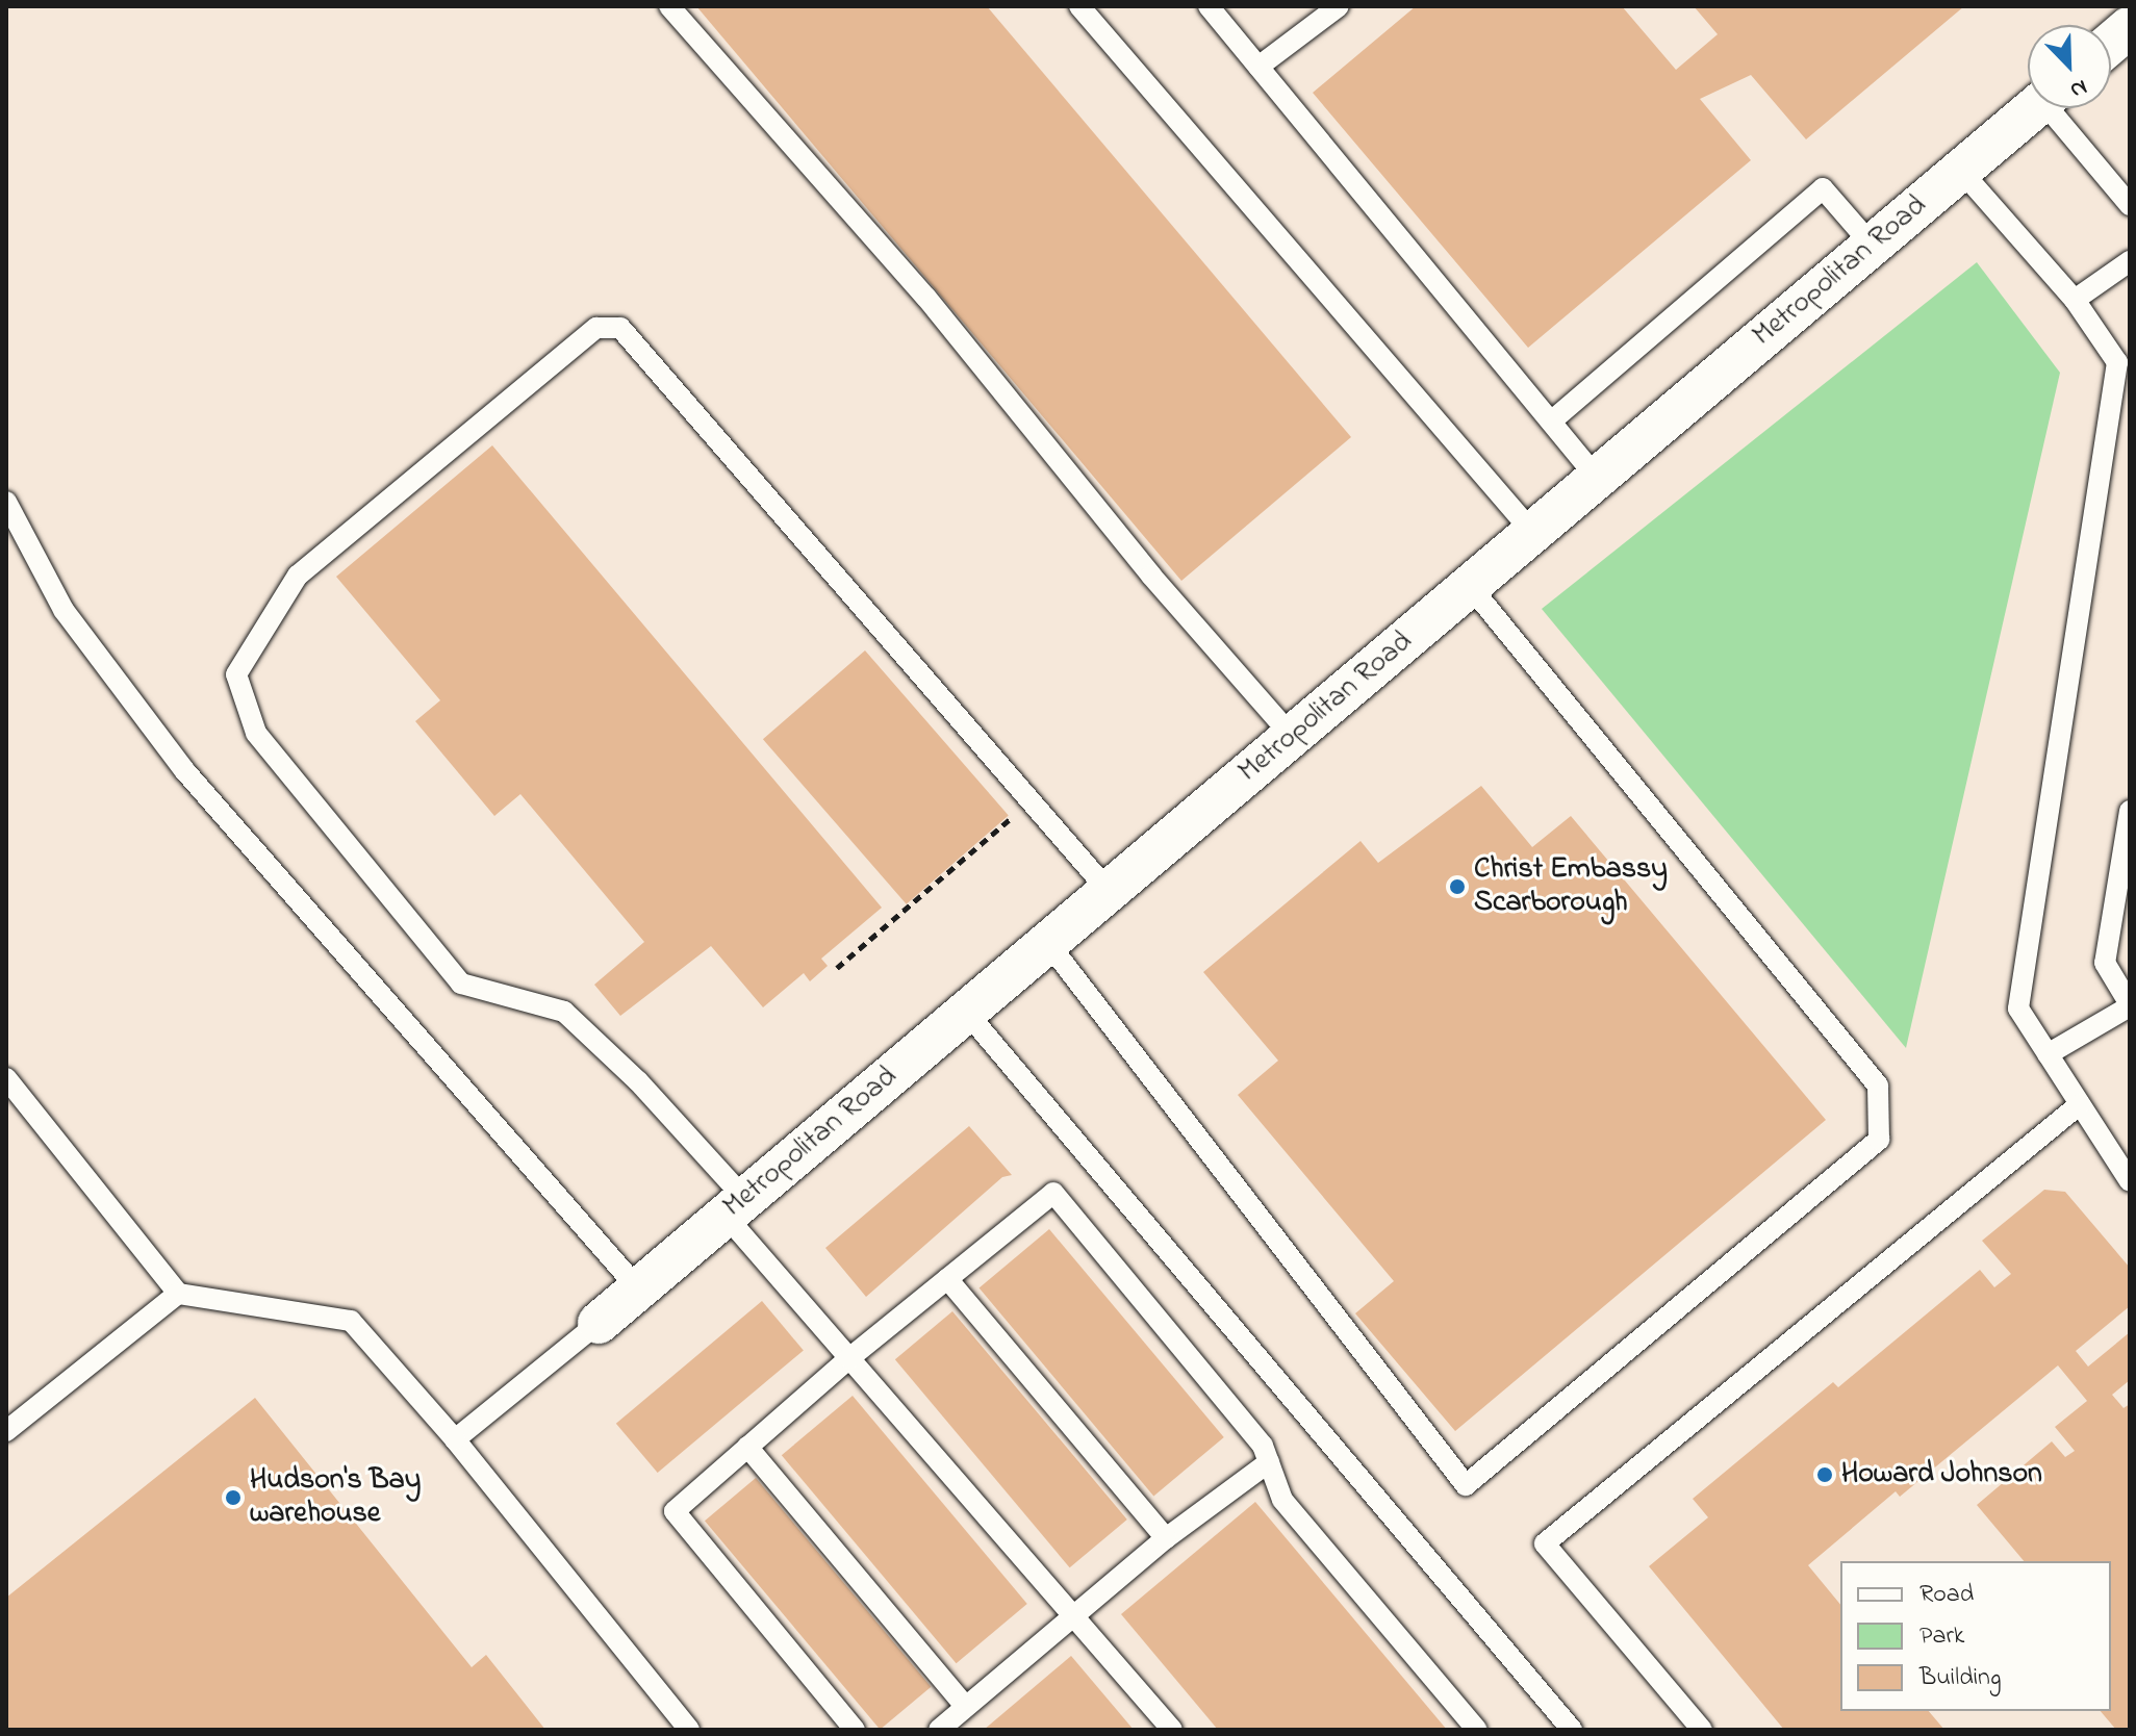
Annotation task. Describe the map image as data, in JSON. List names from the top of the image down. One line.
{"streets":{"street":["Metropolitan Road"]},"places":["Christ Embassy Scarborough","Howard Johnson","Hudson's Bay warehouse"],"legend":["Road","Park","Building"],"north":"bottom right"}
